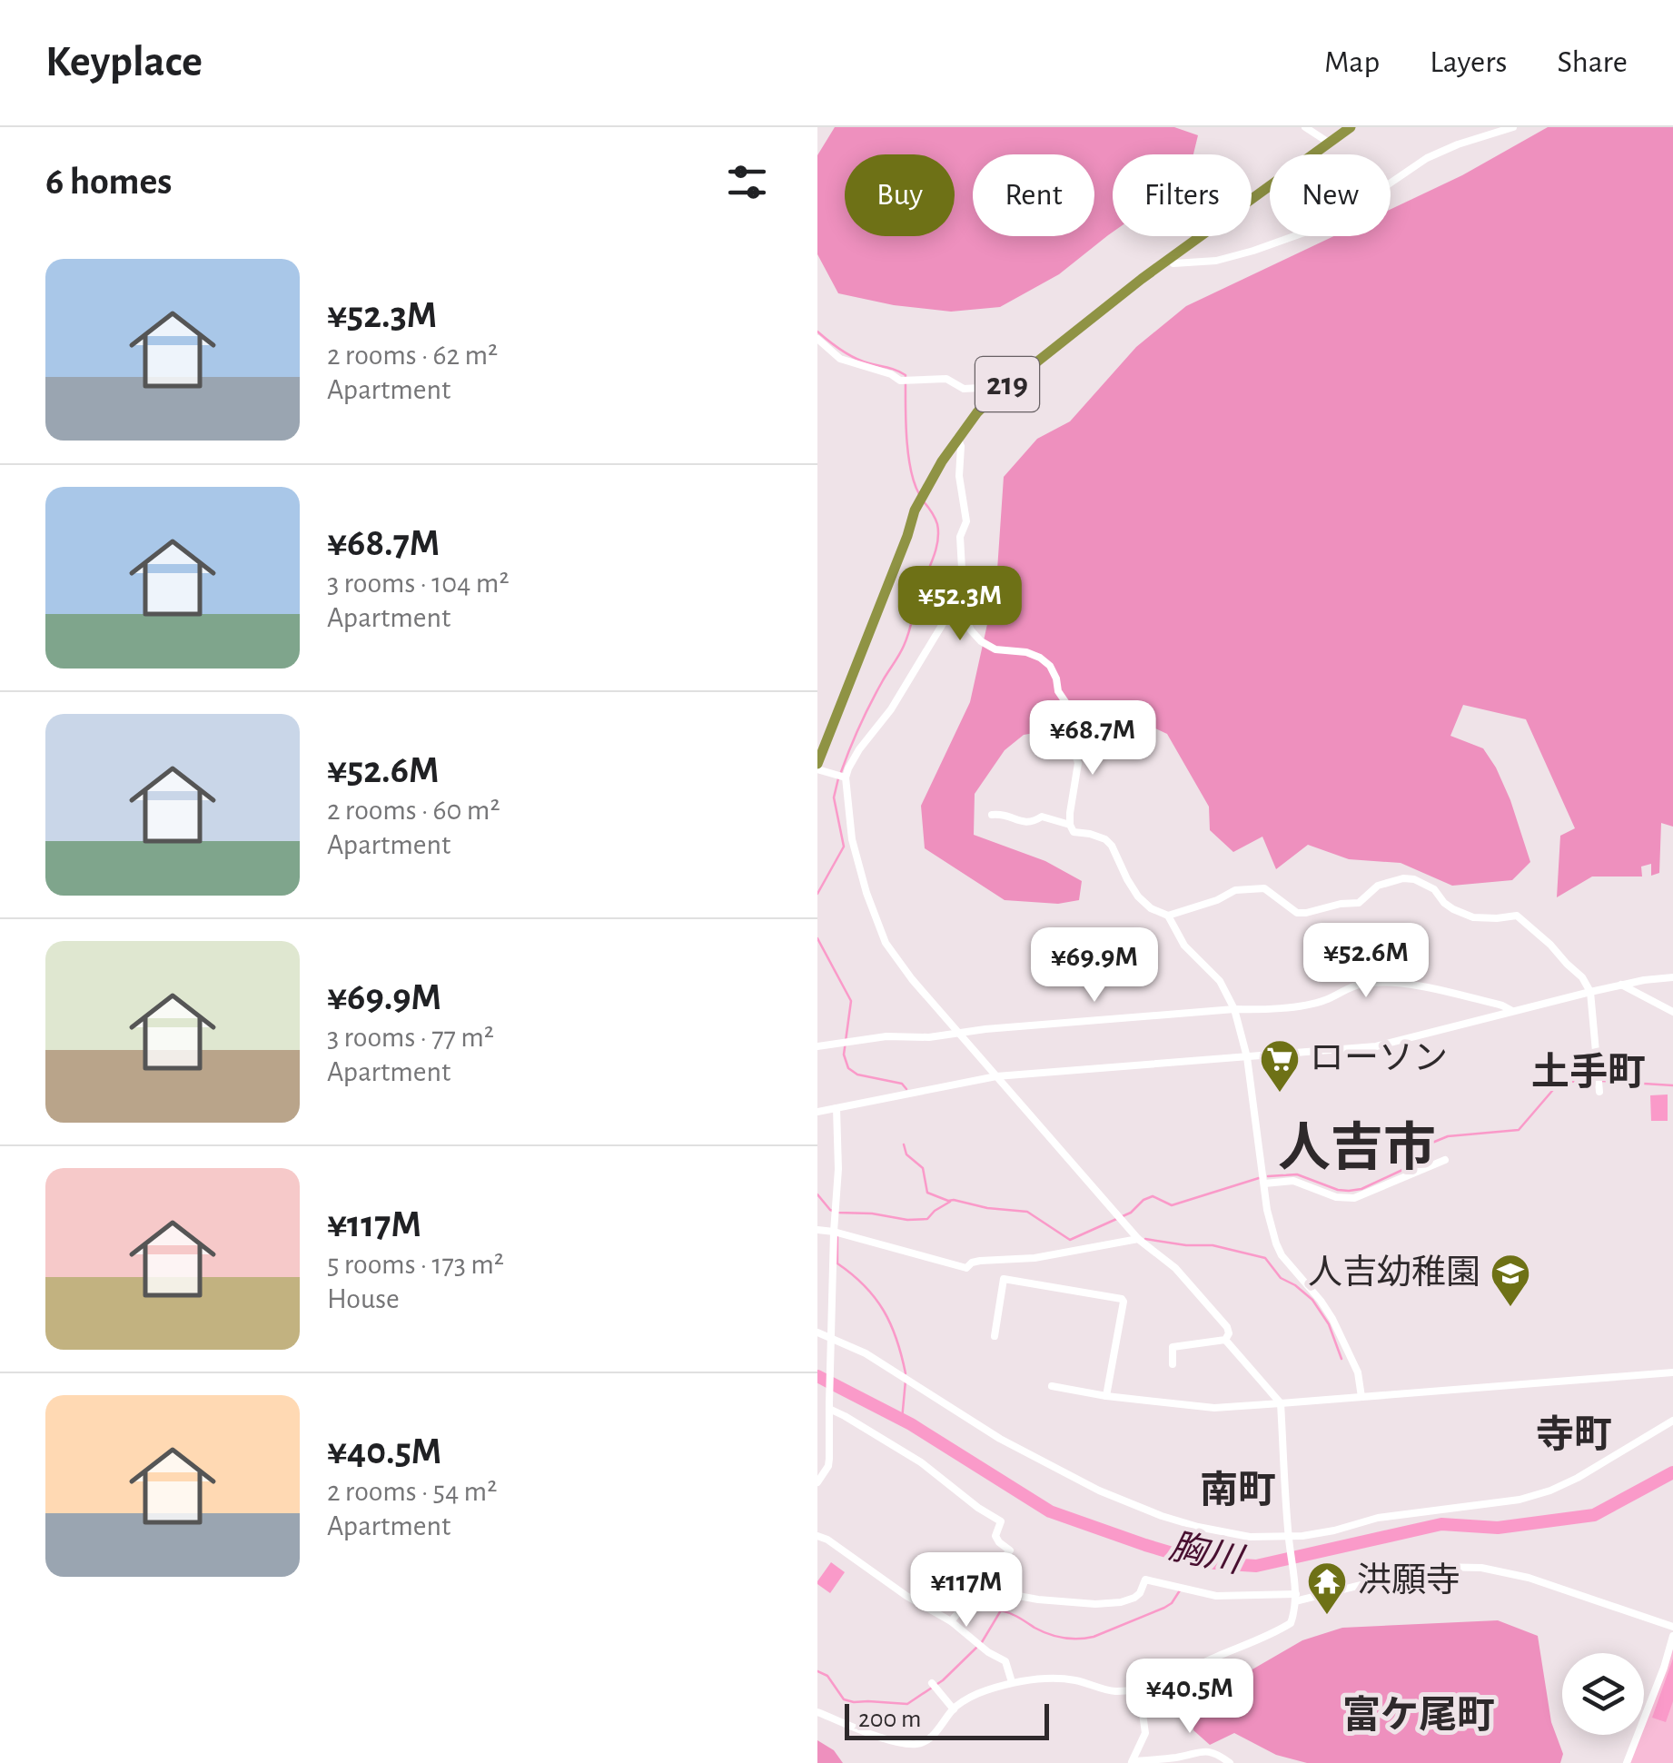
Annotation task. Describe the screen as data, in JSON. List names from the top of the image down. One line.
{"streets":{"highway":["219"]},"districts":["土手町","人吉市","寺町","南町","富ケ尾町"],"water":["胸川"],"places":{"supermarket":["ローソン"],"school or university":["人吉幼稚園"],"temple":["洪願寺"]},"scale_bar":"200 m","page":{"header":"Keyplace","nav":["Map","Layers","Share"],"heading":"6 homes","chip":["Buy","Rent","Filters","New"],"list":[{"name":"¥52.3M","note":"2 rooms · 62 m² · Apartment"},{"name":"¥68.7M","note":"3 rooms · 104 m² · Apartment"},{"name":"¥52.6M","note":"2 rooms · 60 m² · Apartment"},{"name":"¥69.9M","note":"3 rooms · 77 m² · Apartment"},{"name":"¥117M","note":"5 rooms · 173 m² · House"},{"name":"¥40.5M","note":"2 rooms · 54 m² · Apartment"}],"price":["¥52.3M","¥68.7M","¥52.6M","¥69.9M","¥117M","¥40.5M"],"scale":"200 m"}}
